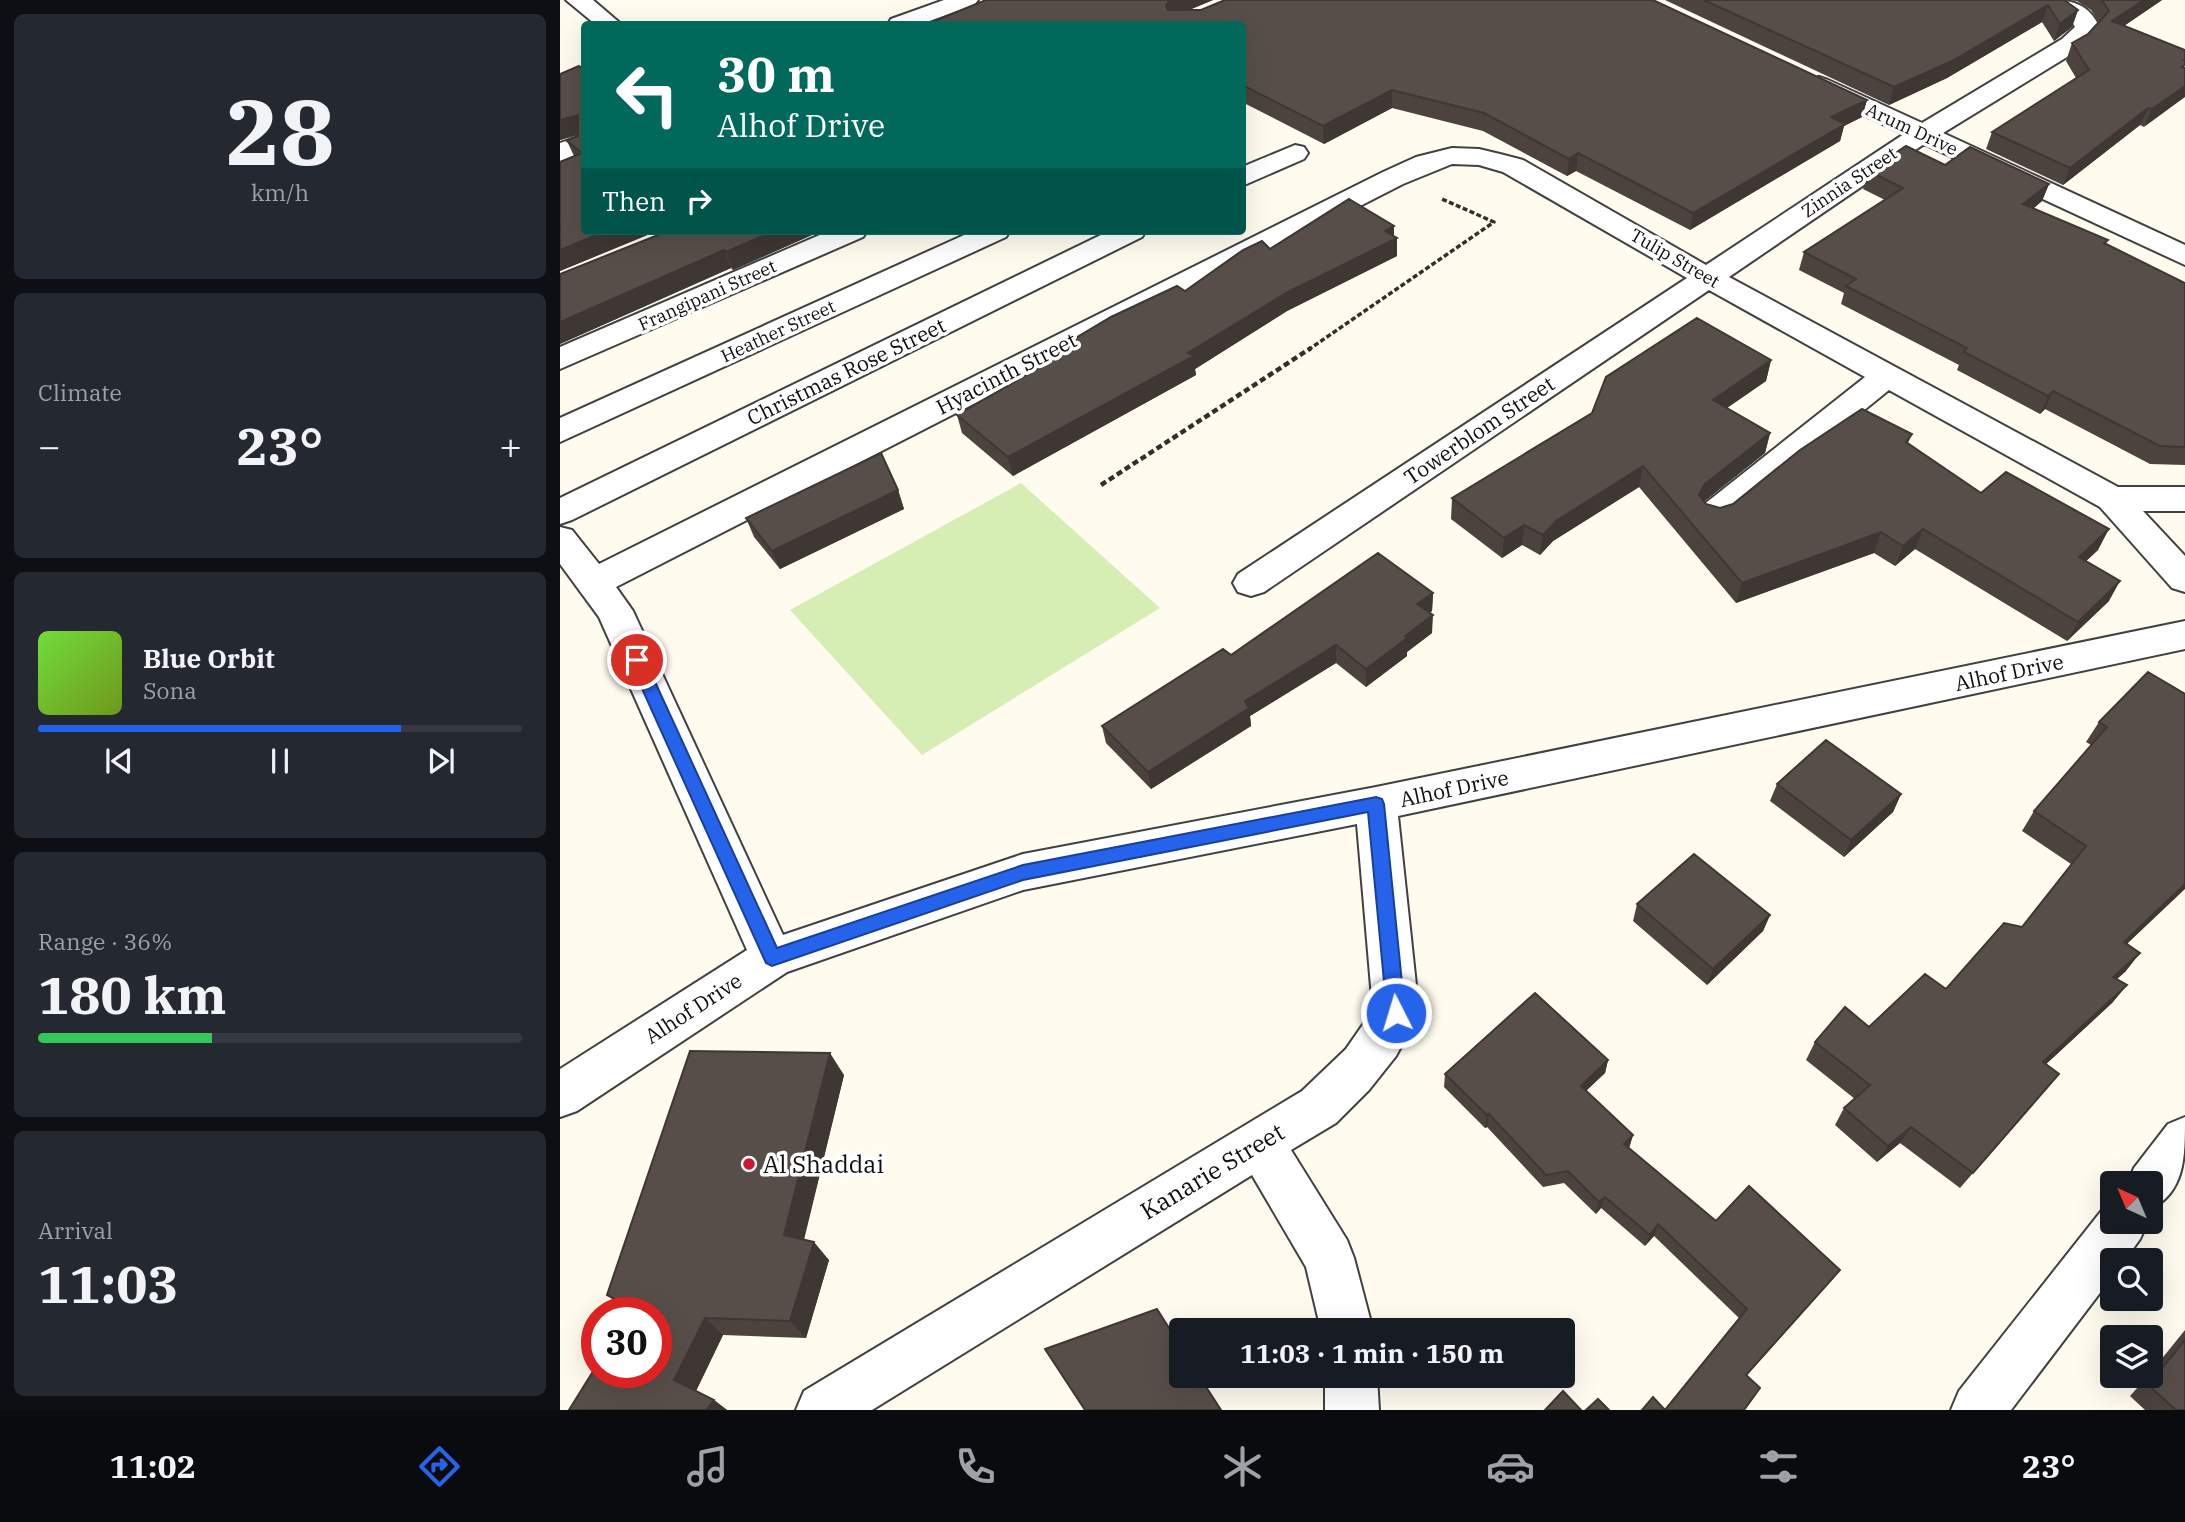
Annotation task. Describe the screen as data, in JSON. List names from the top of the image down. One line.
{"streets":{"street":["Arum Drive","Zinnia Street","Tulip Street","Frangipani Street","Heather Street","Christmas Rose Street","Hyacinth Street","Towerblom Street","Alhof Drive","Kanarie Street"]},"crossings":[["Arum Drive","Zinnia Street"],["Zinnia Street","Tulip Street"],["Zinnia Street","Towerblom Street"],["Tulip Street","Hyacinth Street"],["Tulip Street","Towerblom Street"],["Alhof Drive","Kanarie Street"]],"places":["Al Shaddai"],"north":"top left","page":{"tile":[["28","km/h"],"Climate",["Range · 36%","180 km"],["Arrival","11:03"]],"turn":["30 m","Alhof Drive"],"then":"Then","heat":["−","23°","+"],"song":["Blue Orbit","Sona"],"limit":"30","trip":"11:03 · 1 min · 150 m","tabs":["11:02","23°"]}}
